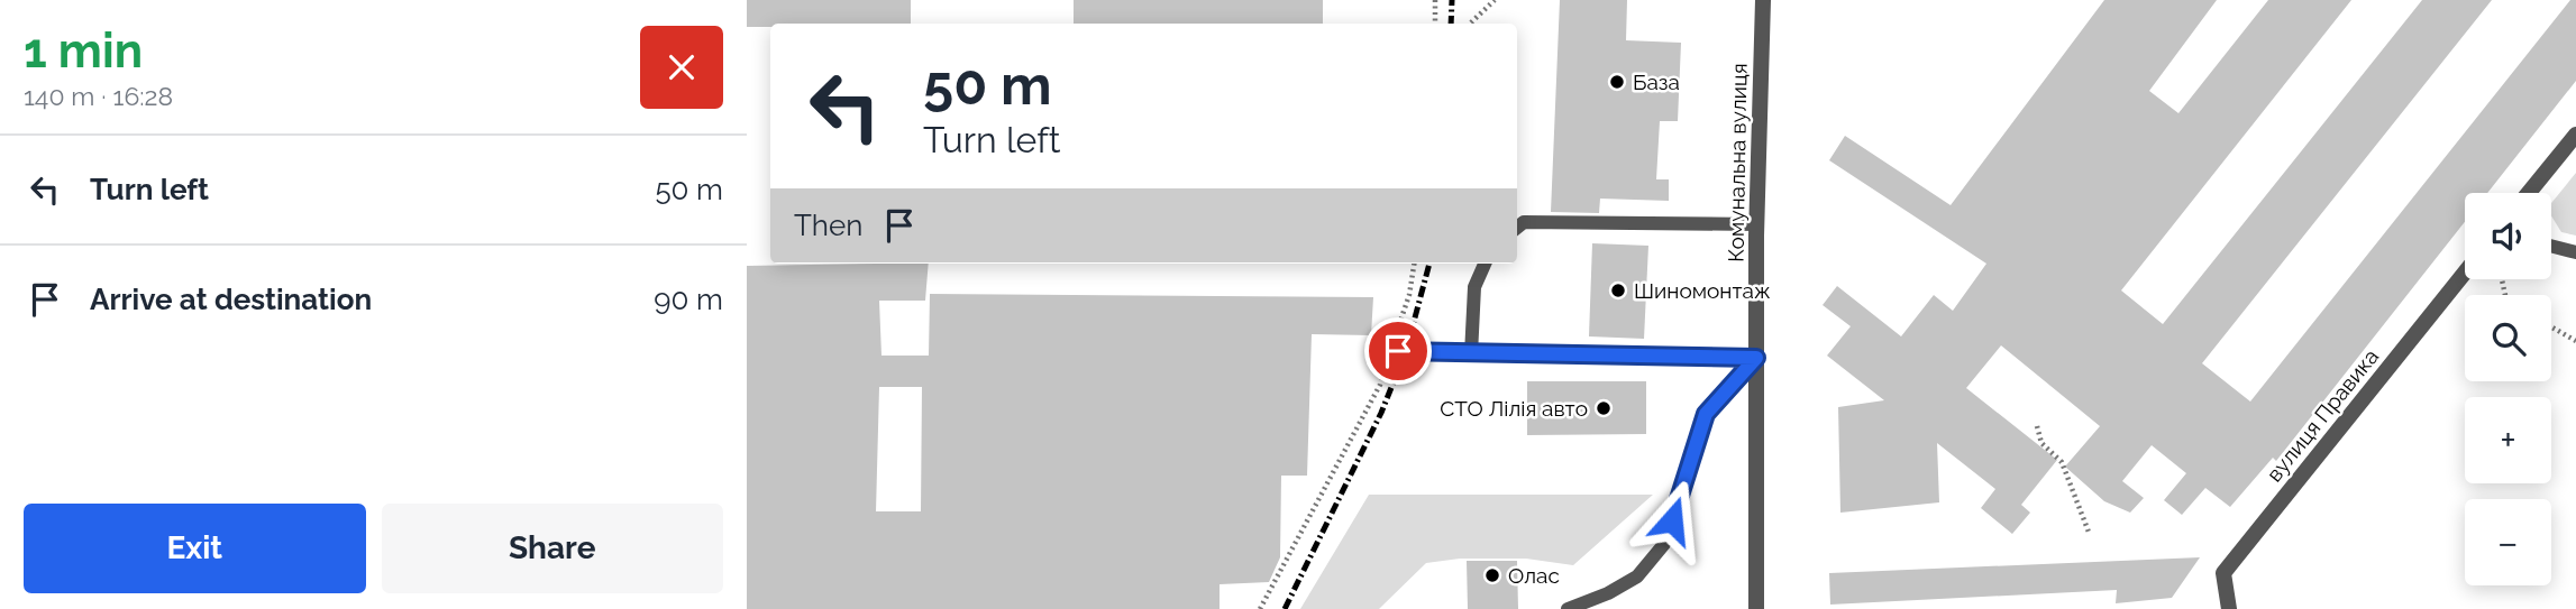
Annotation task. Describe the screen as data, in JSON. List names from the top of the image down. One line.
{"streets":{"street":["Комунальна вулиця","вулиця Правика"]},"places":["База","Шиномонтаж","СТО Лілія авто","Олас"],"page":{"heading":["1 min","140 m · 16:28"],"turn":["50 m","Turn left"],"list":[{"name":"Turn left","value":"50 m"},{"name":"Arrive at destination","value":"90 m"}],"then":"Then","map_buttons":["+","−"],"buttons":["Exit","Share"]}}
